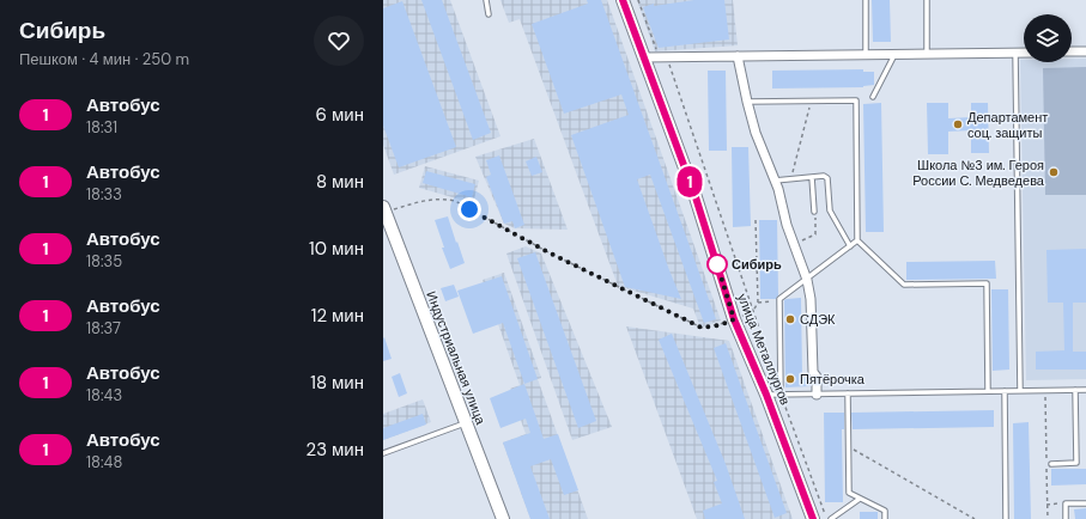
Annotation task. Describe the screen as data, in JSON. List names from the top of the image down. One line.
{"streets":{"street":["улица Металлургов","Индустриальная улица"]},"places":["Департамент соц. защиты","Школа №3 им. Героя России С. Медведева","Сибирь","СДЭК","Пятёрочка"],"lines":["bus line 1"],"page":{"heading":["Сибирь","Пешком · 4 мин · 250 m"],"on_map":"1","list":[{"mark":"1","name":"Автобус","note":"18:31","value":"6 мин"},{"mark":"1","name":"Автобус","note":"18:33","value":"8 мин"},{"mark":"1","name":"Автобус","note":"18:35","value":"10 мин"},{"mark":"1","name":"Автобус","note":"18:37","value":"12 мин"},{"mark":"1","name":"Автобус","note":"18:43","value":"18 мин"},{"mark":"1","name":"Автобус","note":"18:48","value":"23 мин"}]}}
